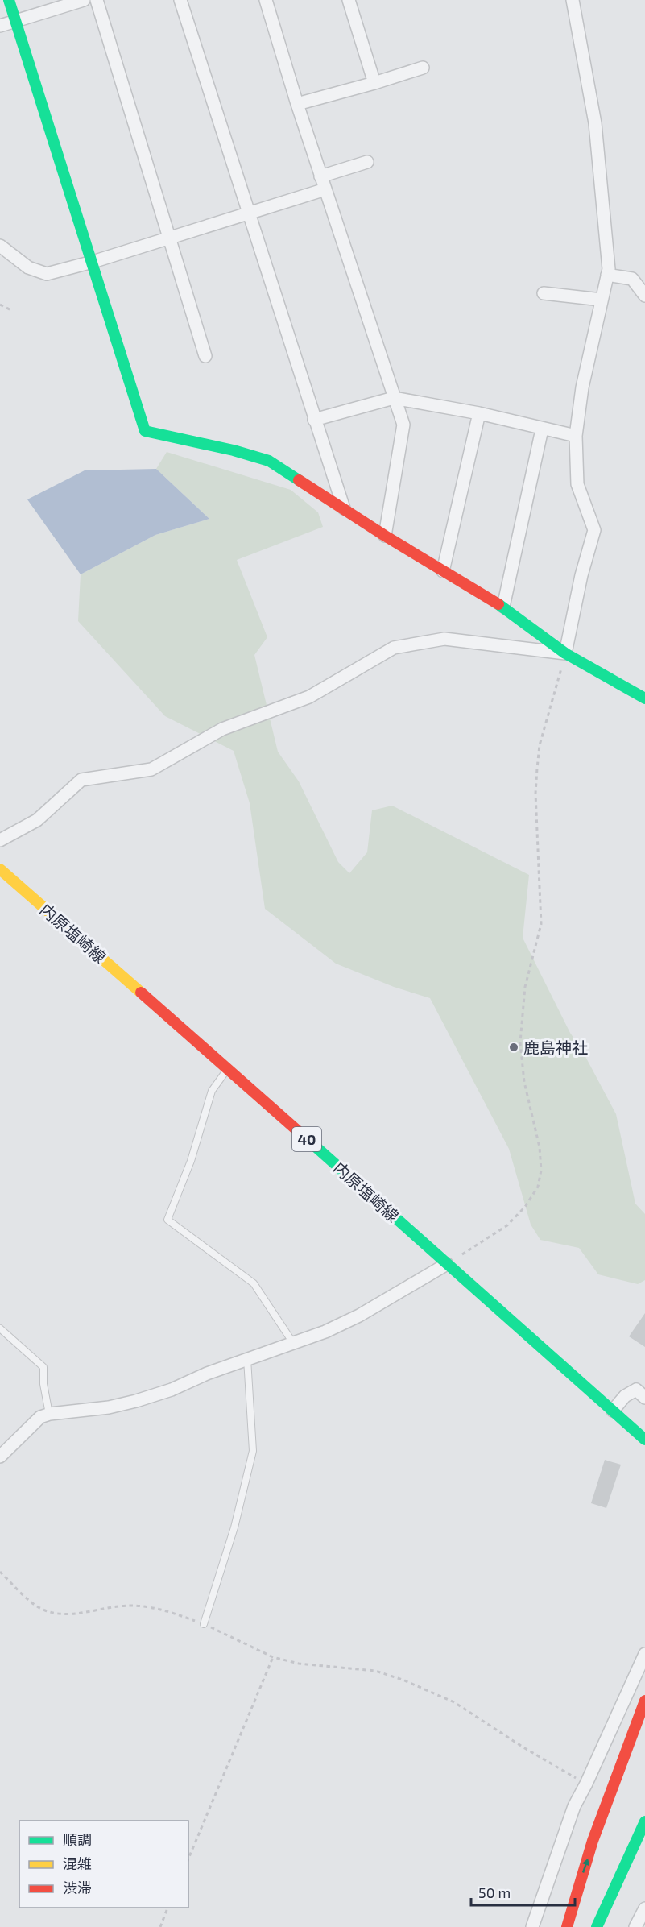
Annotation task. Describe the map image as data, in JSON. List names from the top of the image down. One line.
{"streets":{"main road":["内原塩崎線","40"]},"places":["鹿島神社"],"legend":["順調","混雑","渋滞"],"scale_bar":"50 m"}
